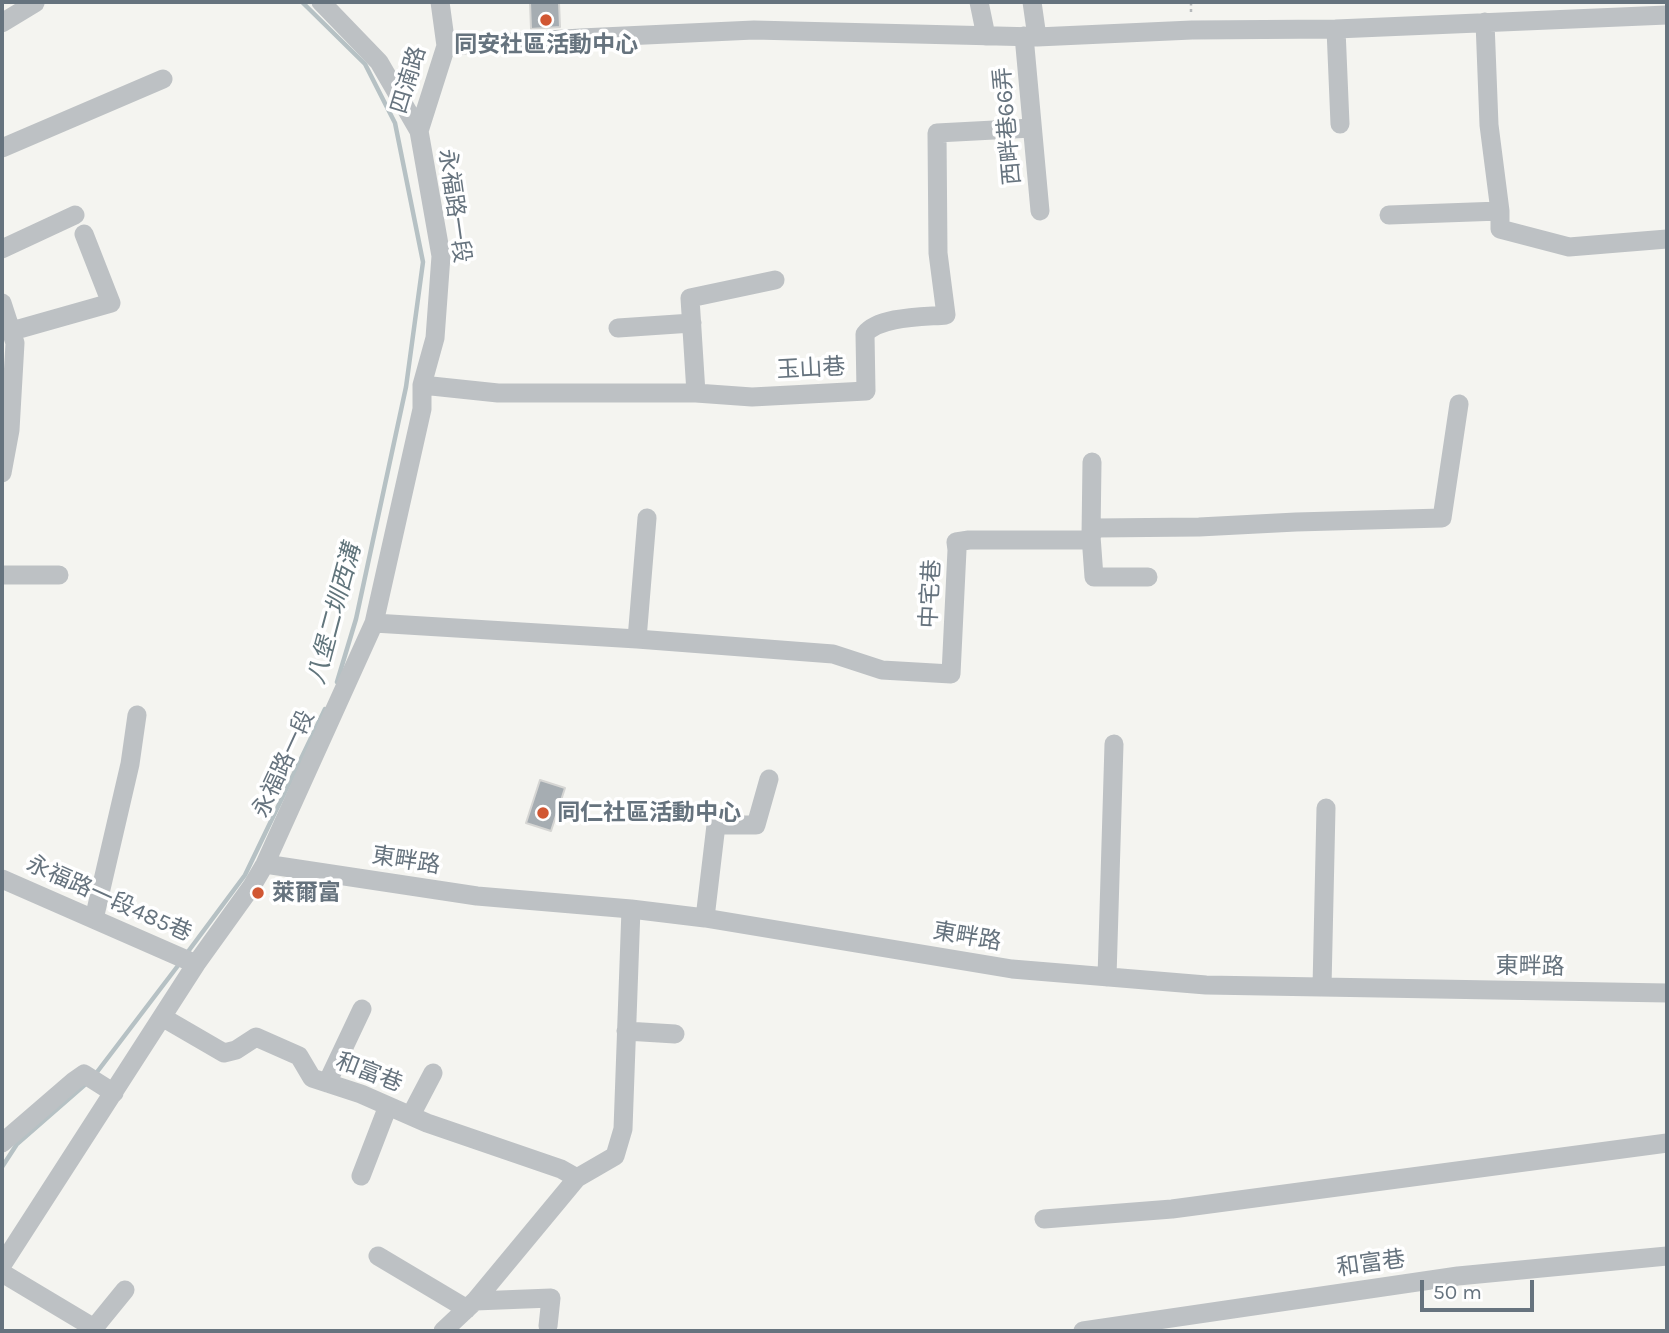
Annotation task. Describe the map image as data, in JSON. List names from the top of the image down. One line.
{"streets":{"street":["四湳路","西畔巷66弄","永福路一段","玉山巷","中宅巷","東畔路","永福路一段485巷","和富巷"]},"crossings":[["四湳路","永福路一段"],["西畔巷66弄","玉山巷"],["永福路一段","玉山巷"],["永福路一段","中宅巷"],["永福路一段","東畔路"],["永福路一段","永福路一段485巷"],["永福路一段","和富巷"]],"water":["八堡二圳西溝"],"places":["同安社區活動中心","同仁社區活動中心","萊爾富"],"scale_bar":"50 m"}
